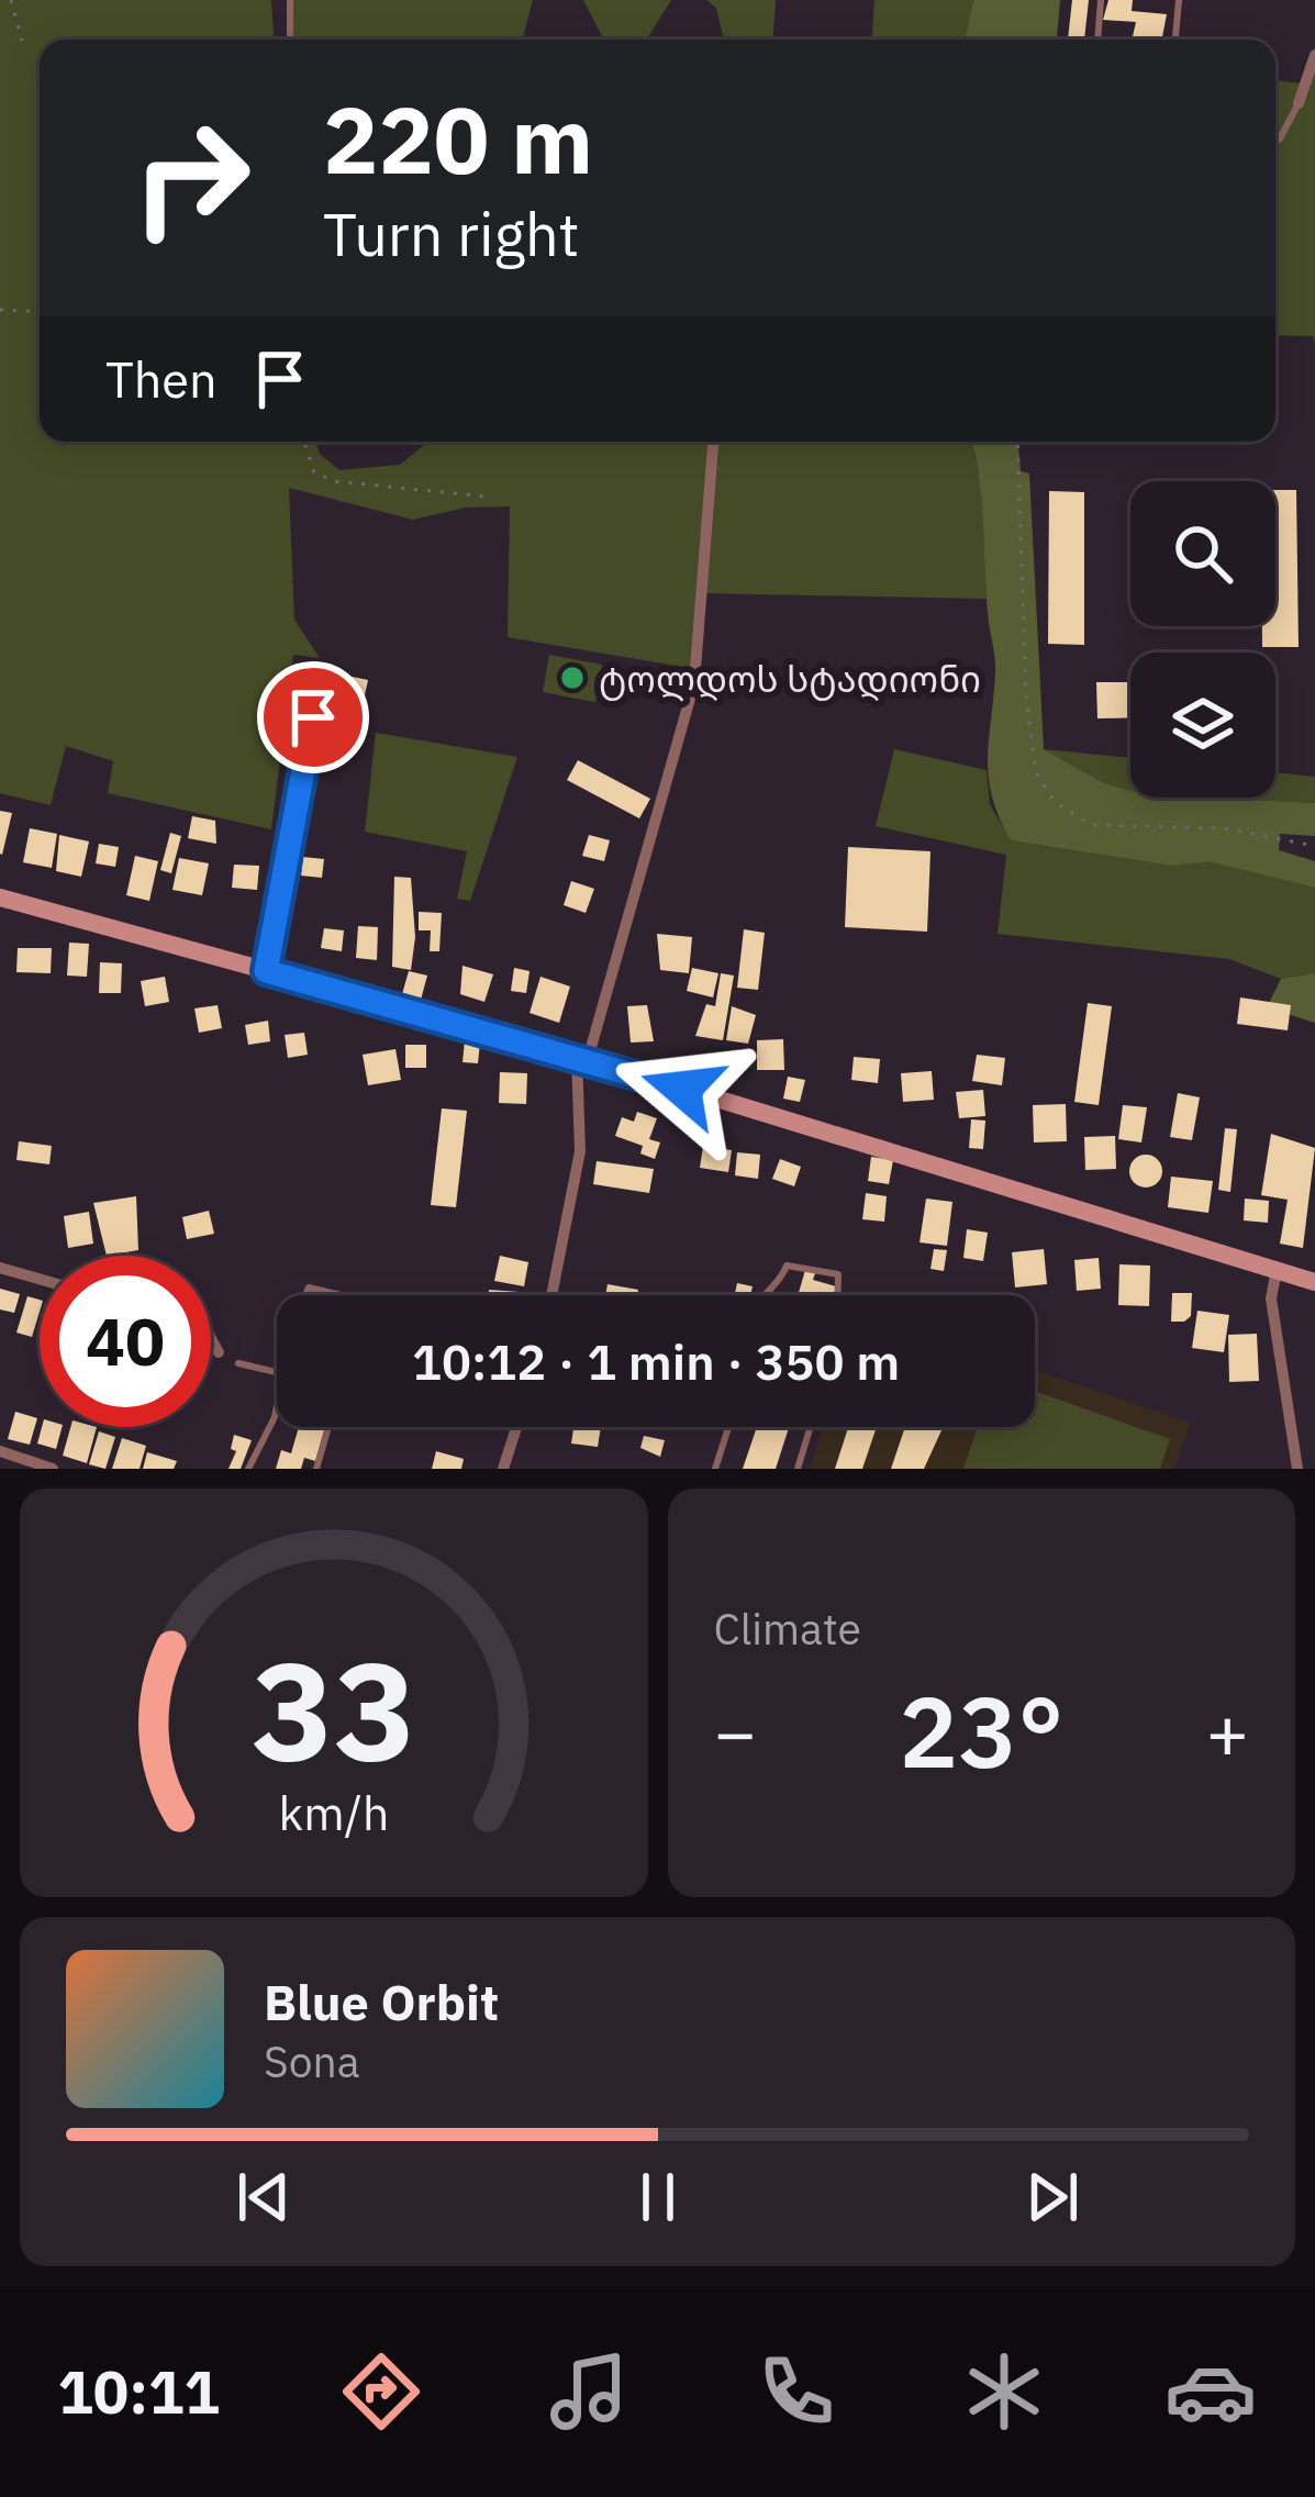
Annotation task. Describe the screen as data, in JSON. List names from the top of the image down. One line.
{"places":["ტოლდოს სტადიონი"],"page":{"turn":["220 m","Turn right"],"then":"Then","limit":"40","trip":"10:12 · 1 min · 350 m","tile":"Climate","heat":["−","23°","+"],"song":["Blue Orbit","Sona"],"tabs":"10:11","gauge":["33","km/h"]}}
